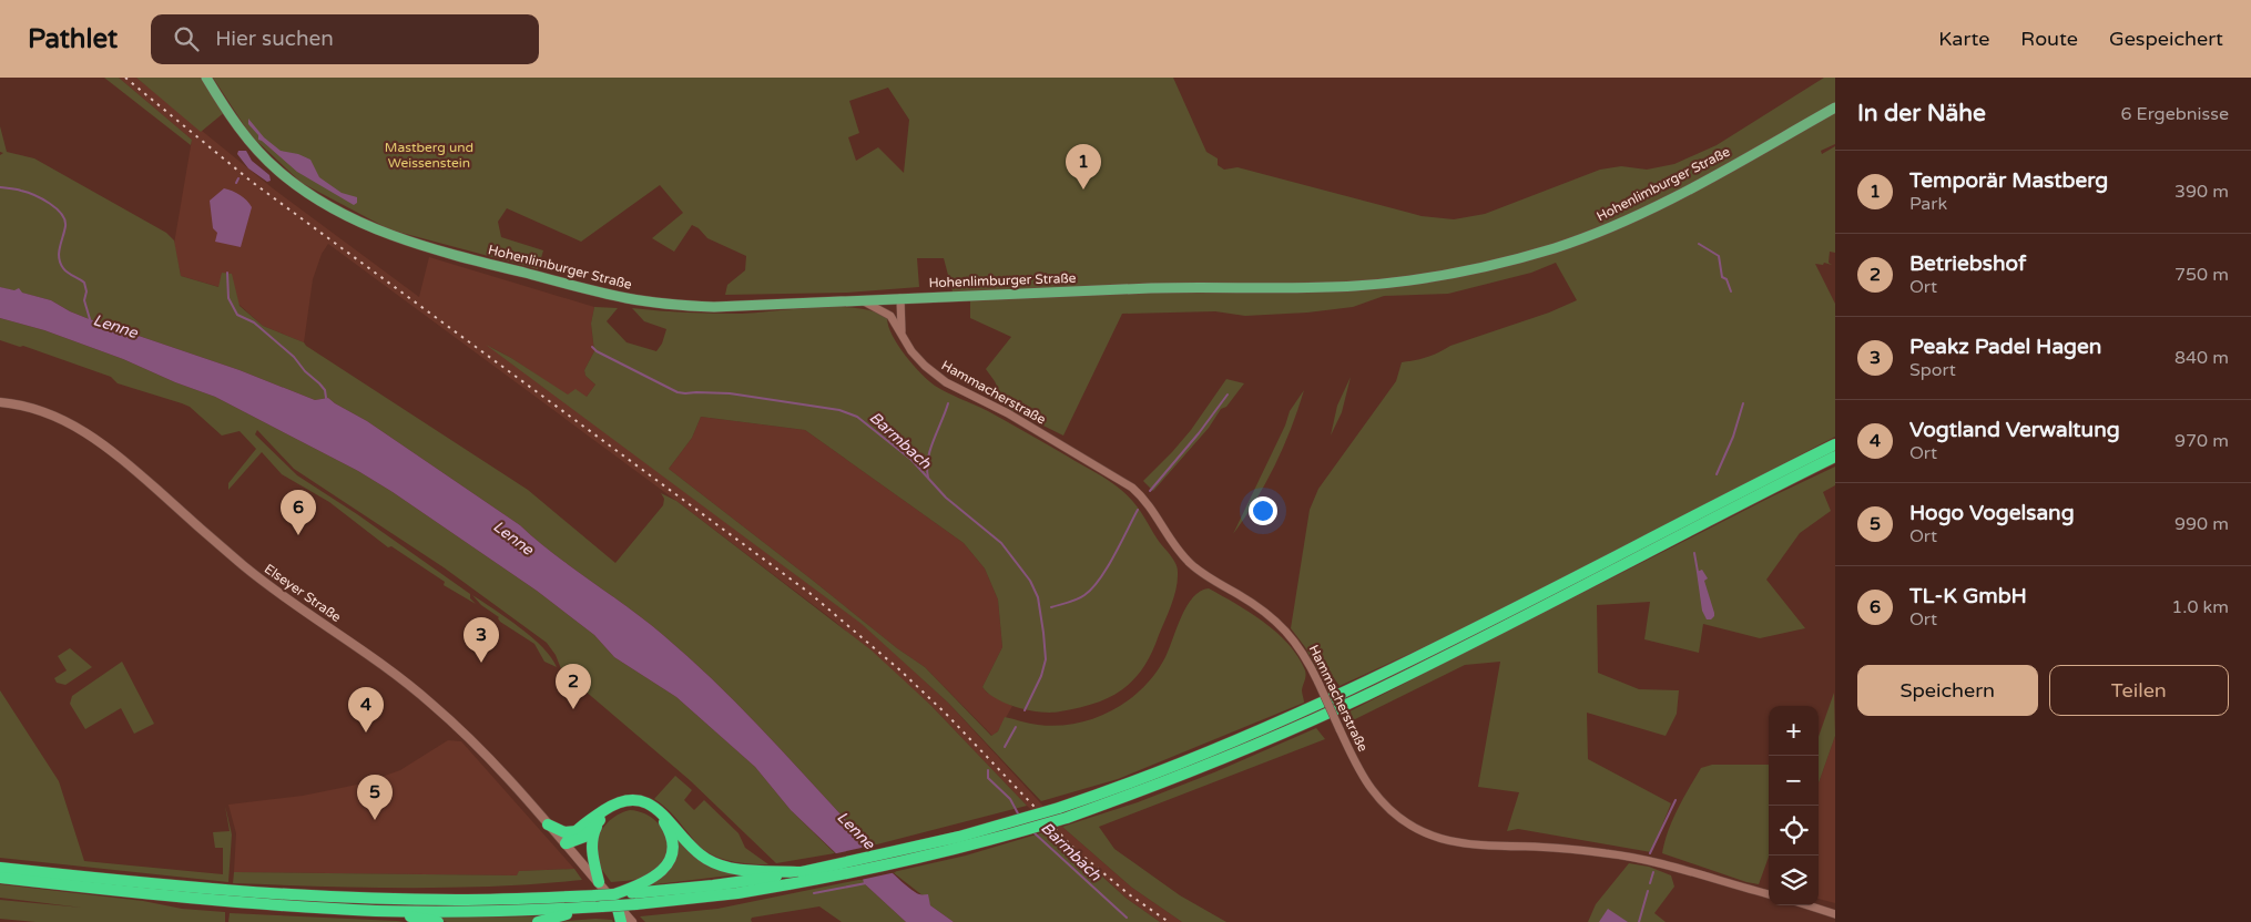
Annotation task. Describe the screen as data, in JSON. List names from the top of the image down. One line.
{"streets":{"main road":["Hohenlimburger Straße","Elseyer Straße"],"street":["Hammacherstraße"]},"crossings":[["Hohenlimburger Straße","Hammacherstraße"]],"water":["Lenne","Barmbach"],"parks":["Mastberg und Weissenstein"],"page":{"header":"Pathlet","search":"Hier suchen","nav":["Karte","Route","Gespeichert"],"heading":["In der Nähe","6 Ergebnisse"],"pins":["1","6","3","2","4","5"],"list":[{"mark":"1","name":"Temporär Mastberg","note":"Park","value":"390 m"},{"mark":"2","name":"Betriebshof","note":"Ort","value":"750 m"},{"mark":"3","name":"Peakz Padel Hagen","note":"Sport","value":"840 m"},{"mark":"4","name":"Vogtland Verwaltung","note":"Ort","value":"970 m"},{"mark":"5","name":"Hogo Vogelsang","note":"Ort","value":"990 m"},{"mark":"6","name":"TL-K GmbH","note":"Ort","value":"1.0 km"}],"buttons":["Speichern","Teilen"],"map_buttons":["+","−"]}}
